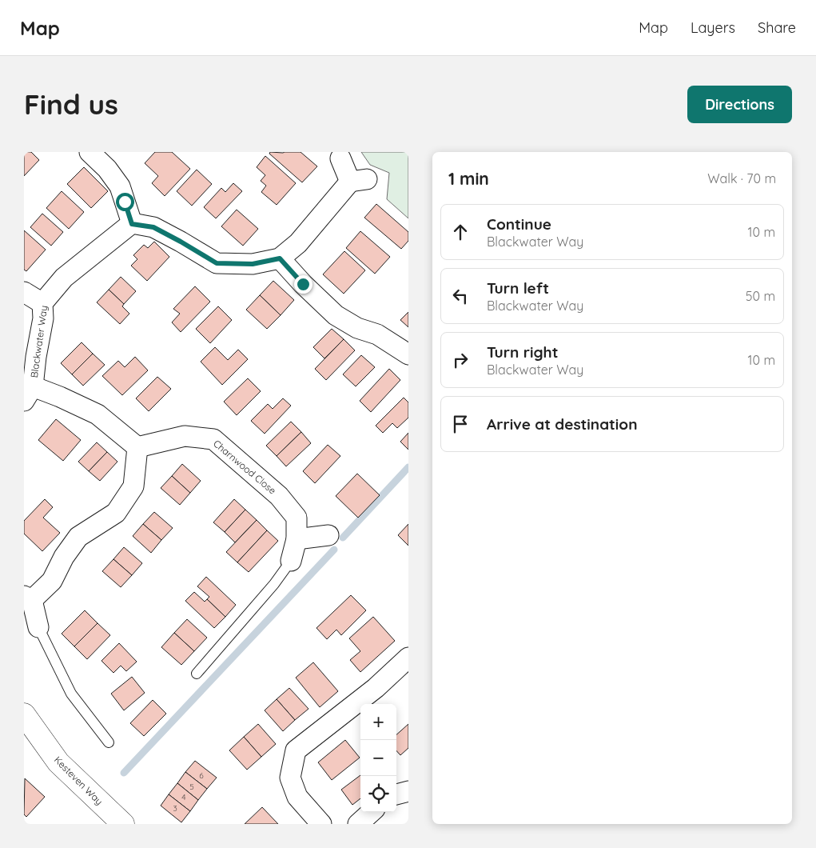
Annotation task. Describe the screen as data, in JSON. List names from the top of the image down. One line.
{"streets":{"street":["Blackwater Way","Charnwood Close","Kesteven Way"]},"house_numbers":["6","5","4","3"],"page":{"header":"Map","nav":["Map","Layers","Share"],"buttons":"Directions","title":"Find us","heading":["1 min","Walk · 70 m"],"list":[["Continue","Blackwater Way","10 m"],["Turn left","Blackwater Way","50 m"],["Turn right","Blackwater Way","10 m"],"Arrive at destination"],"map_buttons":["+","−"]}}
